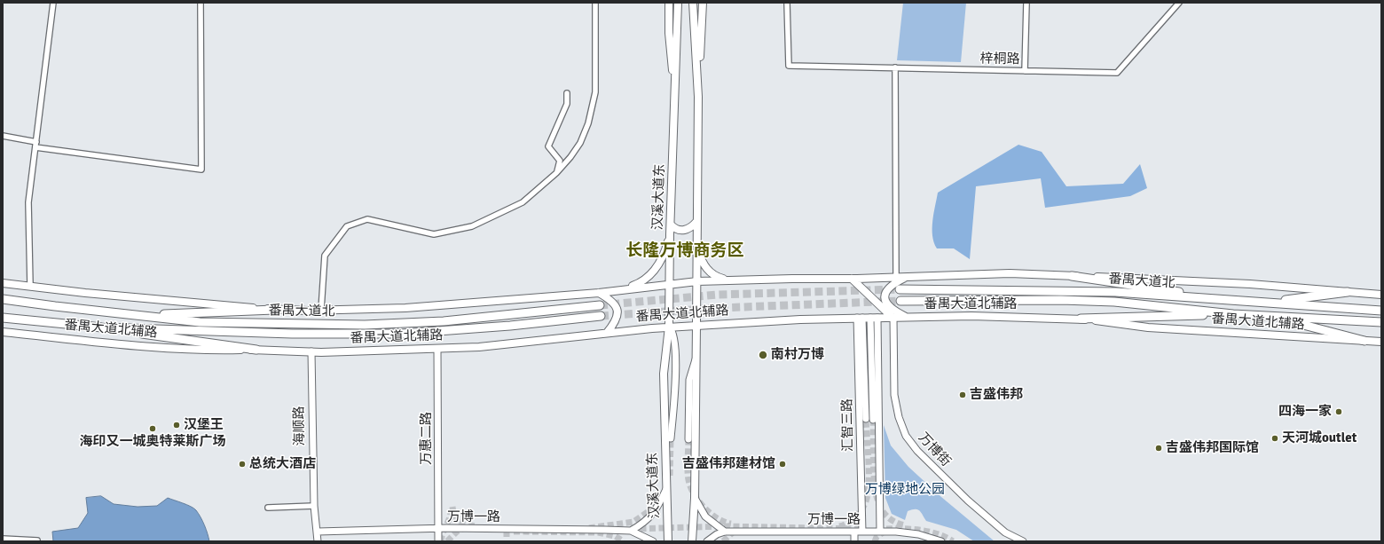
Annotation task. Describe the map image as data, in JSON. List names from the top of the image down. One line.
{"streets":{"highway":["番禺大道北"],"main road":["汉溪大道东","番禺大道北辅路"],"street":["梓桐路","汇智三路","海顺路","万惠二路","万博街","万博一路"]},"crossings":[["汉溪大道东","番禺大道北辅路"],["番禺大道北辅路","汇智三路"],["番禺大道北辅路","海顺路"],["番禺大道北辅路","万惠二路"],["番禺大道北辅路","万博街"],["汇智三路","万博一路"],["海顺路","万博一路"],["万惠二路","万博一路"]],"districts":["长隆万博商务区"],"parks":["万博绿地公园"],"places":["南村万博","吉盛伟邦","四海一家","汉堡王","海印又一城奥特莱斯广场","天河城outlet","吉盛伟邦国际馆","总统大酒店","吉盛伟邦建材馆"]}
